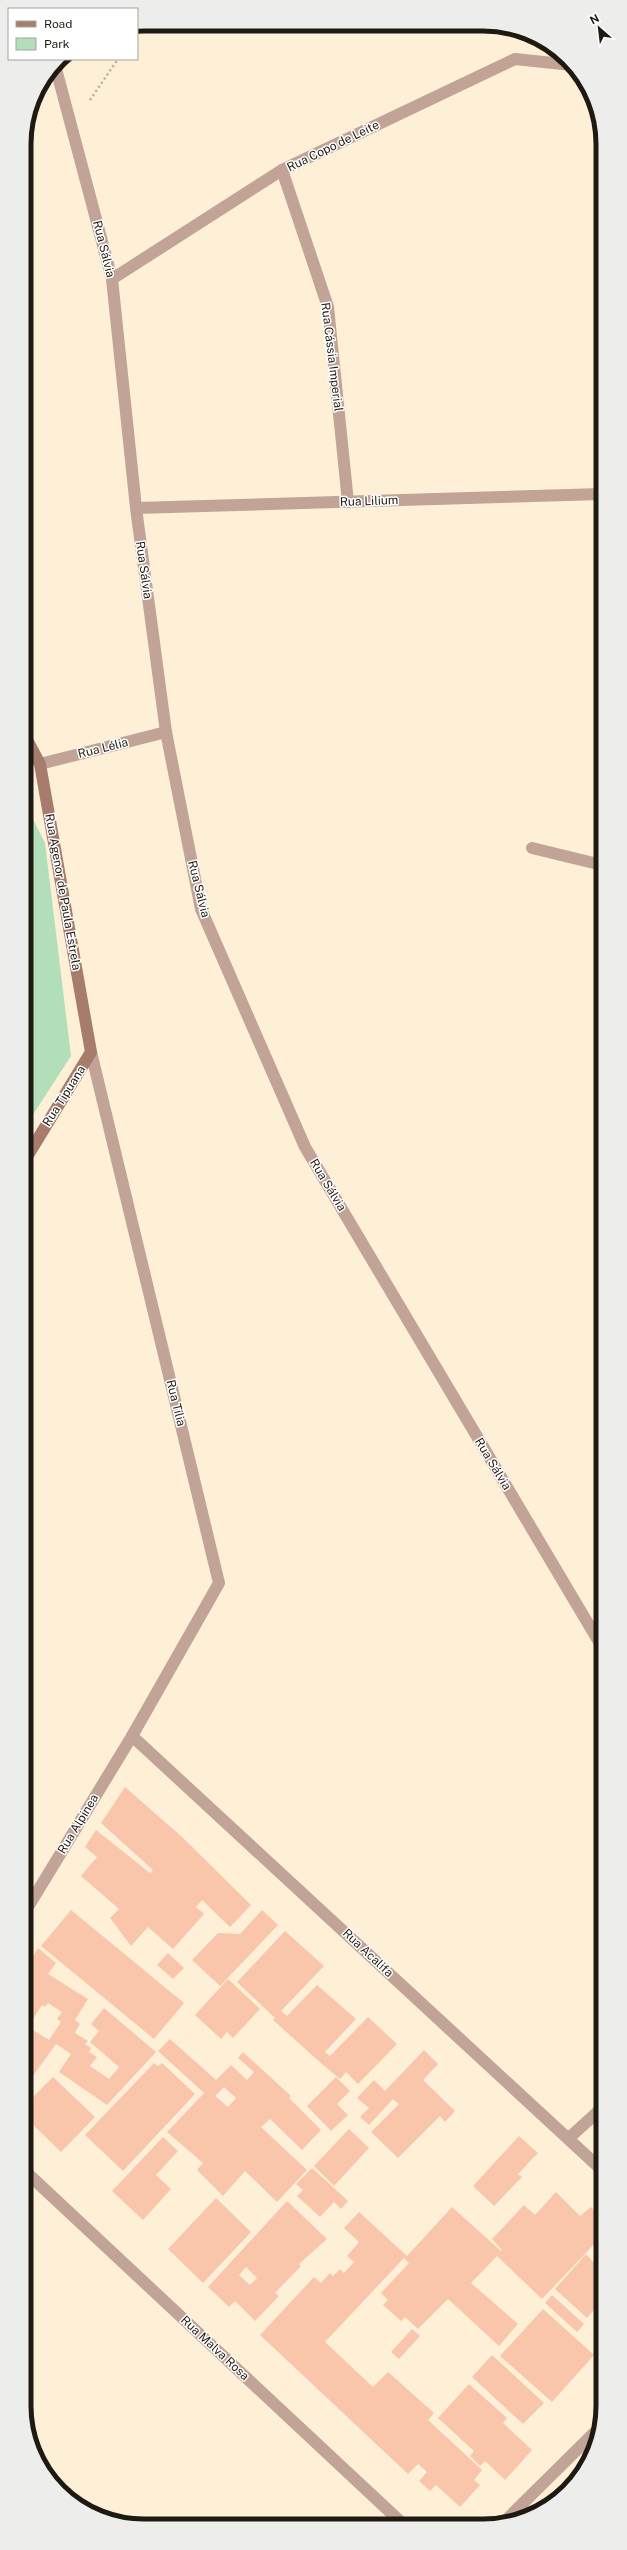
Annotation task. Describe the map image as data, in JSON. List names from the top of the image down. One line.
{"streets":{"street":["Rua Copo de Leite","Rua Sálvia","Rua Cássia Imperial","Rua Lilium","Rua Lélia","Rua Agenor de Paula Estrela","Rua Tipuana","Rua Tília","Rua Alpinea","Rua Acalifa","Rua Malva Rosa"]},"crossings":[["Rua Copo de Leite","Rua Sálvia"],["Rua Copo de Leite","Rua Cássia Imperial"],["Rua Sálvia","Rua Lilium"],["Rua Sálvia","Rua Lélia"],["Rua Cássia Imperial","Rua Lilium"],["Rua Lélia","Rua Agenor de Paula Estrela"],["Rua Agenor de Paula Estrela","Rua Tipuana"],["Rua Agenor de Paula Estrela","Rua Tília"],["Rua Tipuana","Rua Tília"],["Rua Tília","Rua Alpinea"],["Rua Tília","Rua Acalifa"],["Rua Alpinea","Rua Acalifa"]],"legend":["Road","Park"],"north":"top left"}
